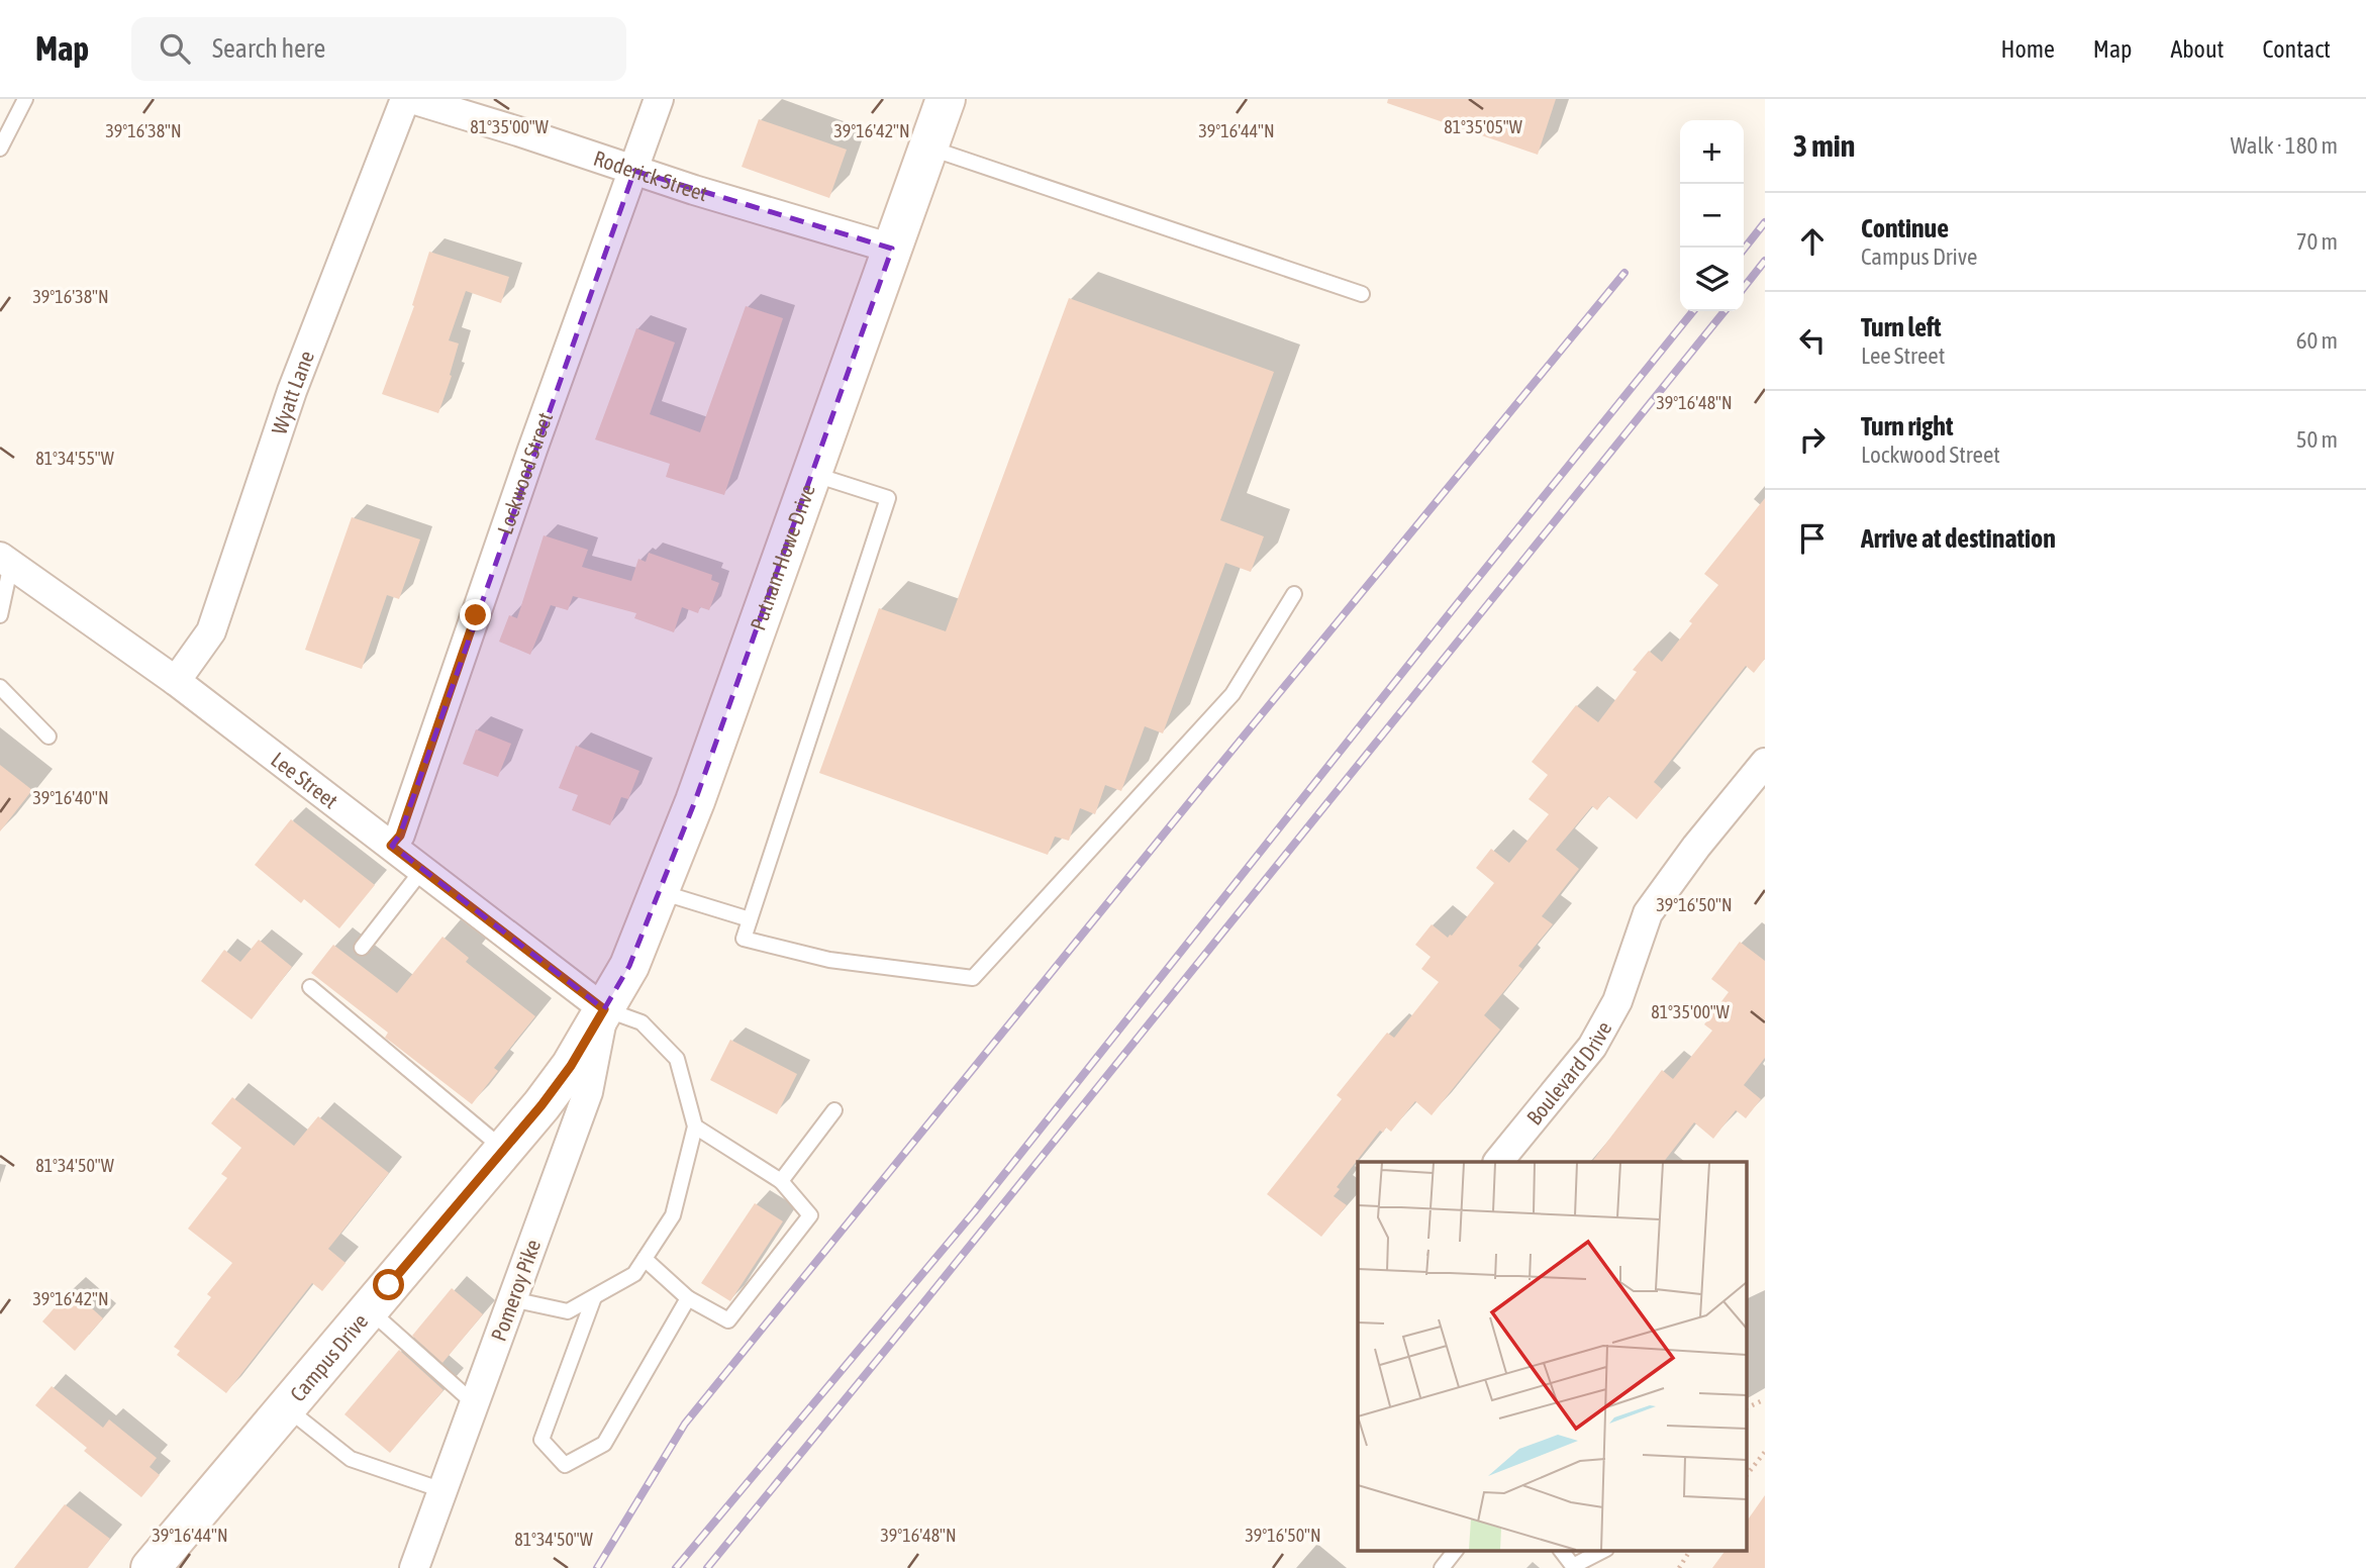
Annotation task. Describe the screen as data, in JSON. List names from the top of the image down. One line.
{"streets":{"street":["Roderick Street","Wyatt Lane","Lockwood Street","Putnam Howe Drive","Lee Street","Boulevard Drive","Pomeroy Pike","Campus Drive"]},"crossings":[["Roderick Street","Lockwood Street"],["Roderick Street","Putnam Howe Drive"],["Wyatt Lane","Lee Street"],["Lockwood Street","Lee Street"],["Putnam Howe Drive","Lee Street"],["Putnam Howe Drive","Pomeroy Pike"],["Putnam Howe Drive","Campus Drive"],["Lee Street","Pomeroy Pike"],["Lee Street","Campus Drive"],["Pomeroy Pike","Campus Drive"]],"page":{"header":"Map","search":"Search here","nav":["Home","Map","About","Contact"],"heading":["3 min","Walk · 180 m"],"map_buttons":["+","−"],"list":[["Continue","Campus Drive","70 m"],["Turn left","Lee Street","60 m"],["Turn right","Lockwood Street","50 m"],"Arrive at destination"]},"coordinates":["81°35'05\"W","81°35'00\"W","39°16'38\"N","39°16'42\"N","39°16'44\"N","39°16'48\"N","81°34'55\"W","39°16'40\"N","39°16'50\"N","81°34'50\"W"]}
